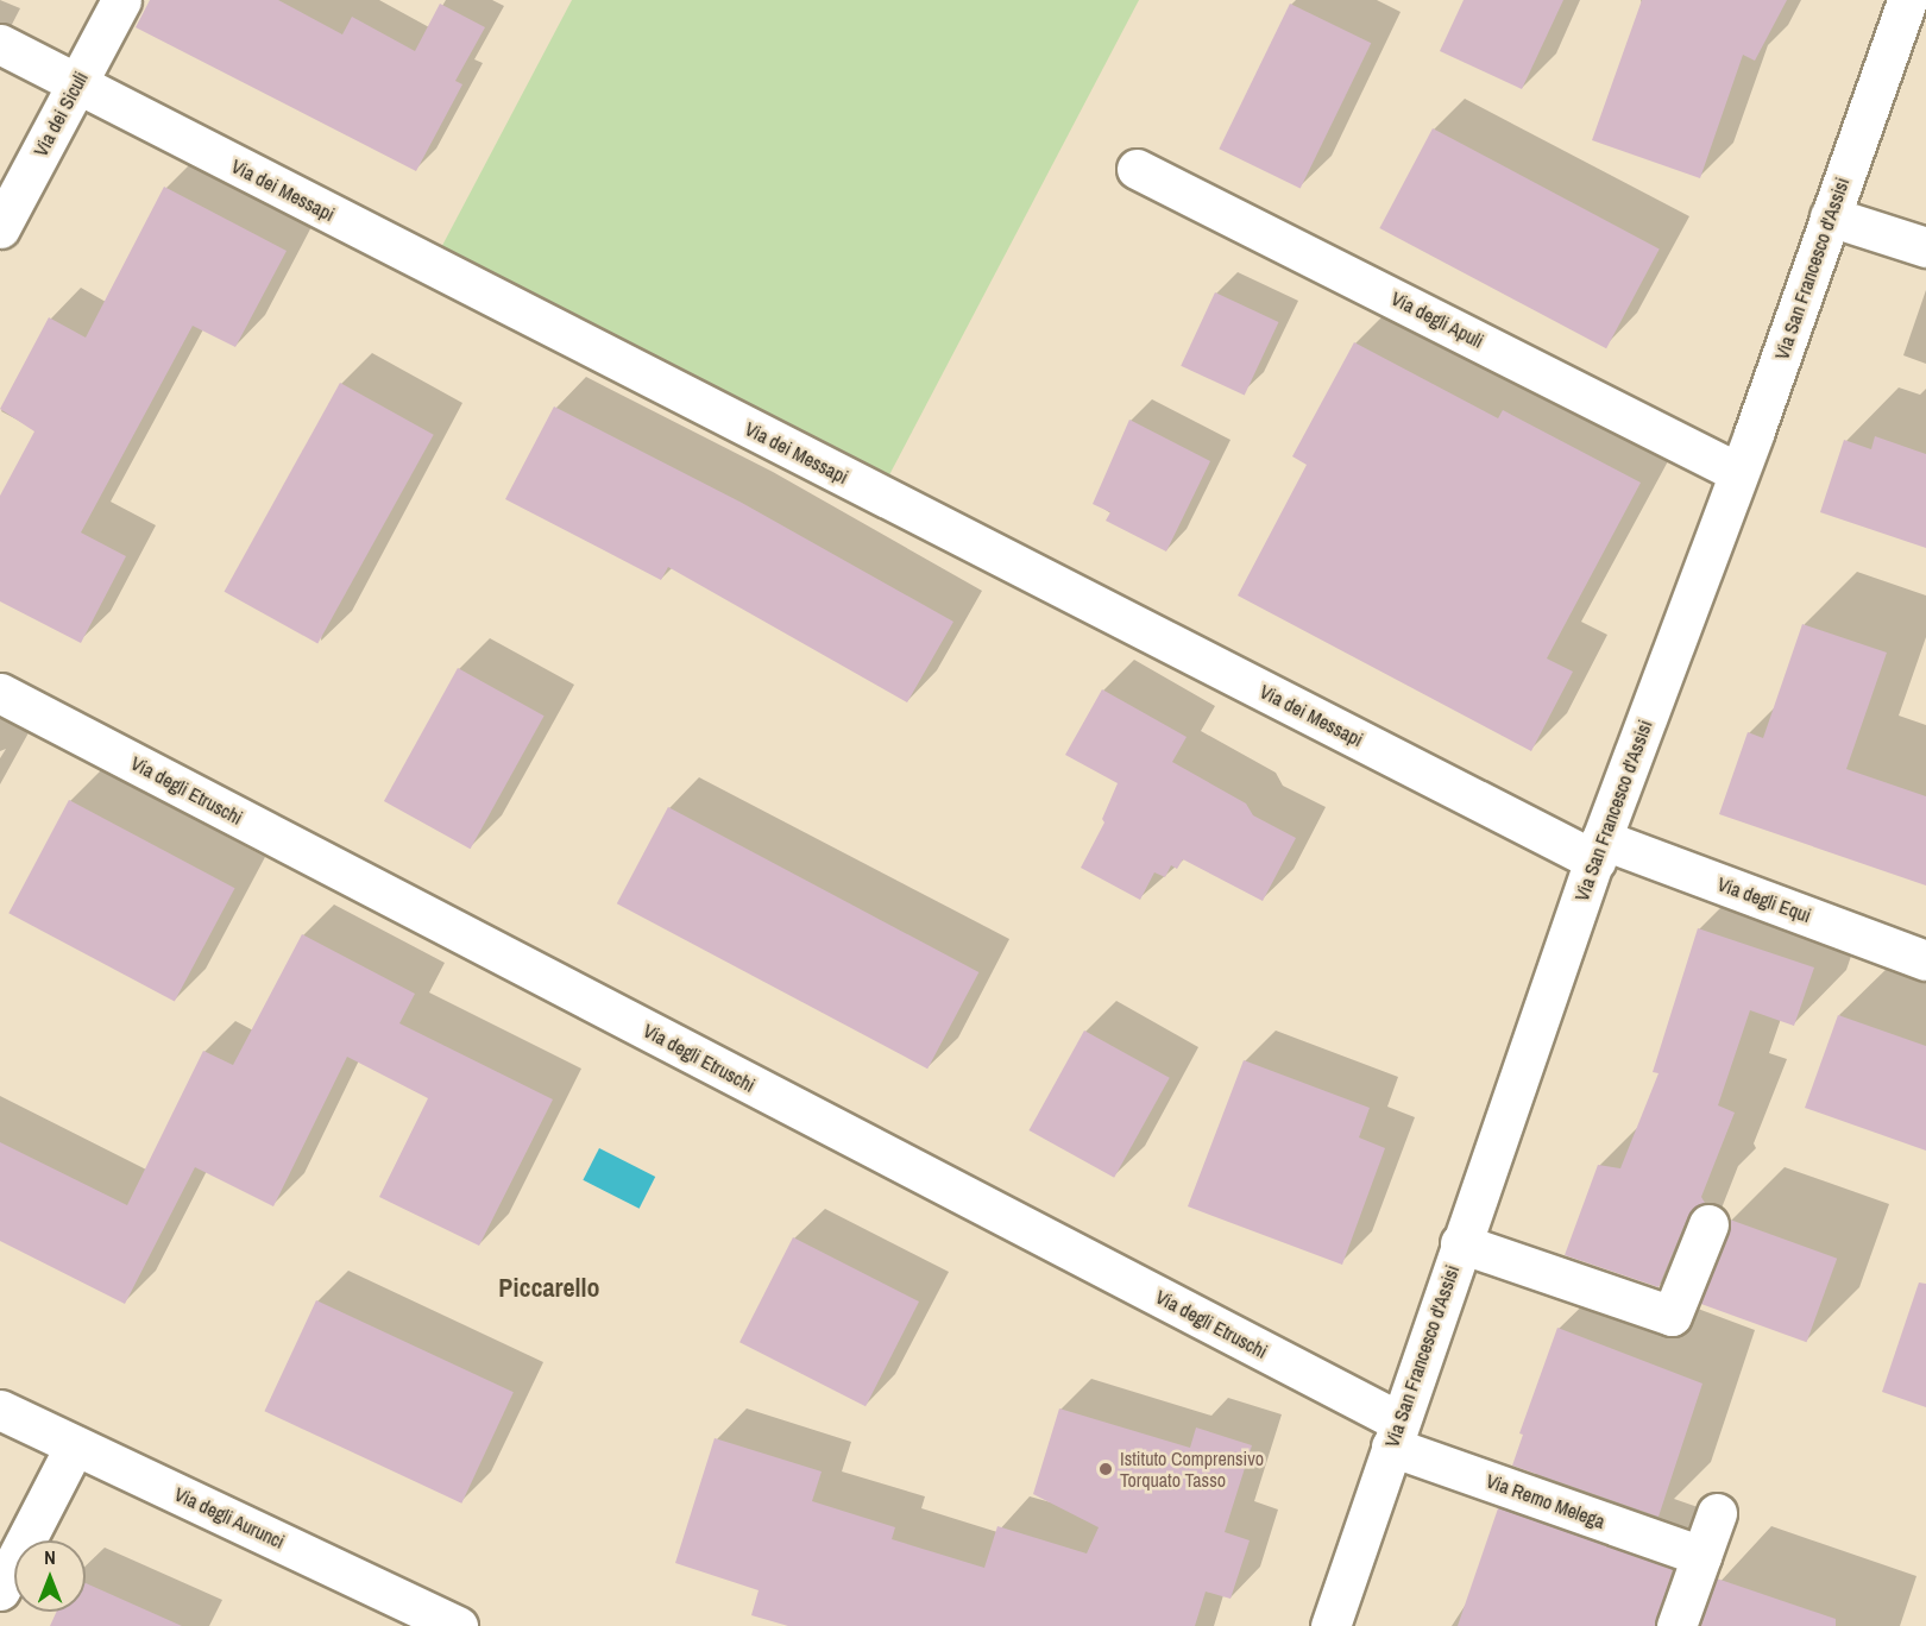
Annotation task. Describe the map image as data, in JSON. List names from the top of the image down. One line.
{"streets":{"street":["Via dei Siculi","Via dei Messapi","Via San Francesco d'Assisi","Via degli Apuli","Via degli Etruschi","Via degli Equi","Via Remo Melega","Via degli Aurunci"]},"crossings":[["Via dei Siculi","Via dei Messapi"],["Via dei Messapi","Via San Francesco d'Assisi"],["Via dei Messapi","Via degli Equi"],["Via San Francesco d'Assisi","Via degli Apuli"],["Via San Francesco d'Assisi","Via degli Etruschi"],["Via San Francesco d'Assisi","Via degli Equi"],["Via San Francesco d'Assisi","Via Remo Melega"],["Via degli Etruschi","Via Remo Melega"]],"districts":["Piccarello"],"places":["Istituto Comprensivo Torquato Tasso"],"north":"top"}
